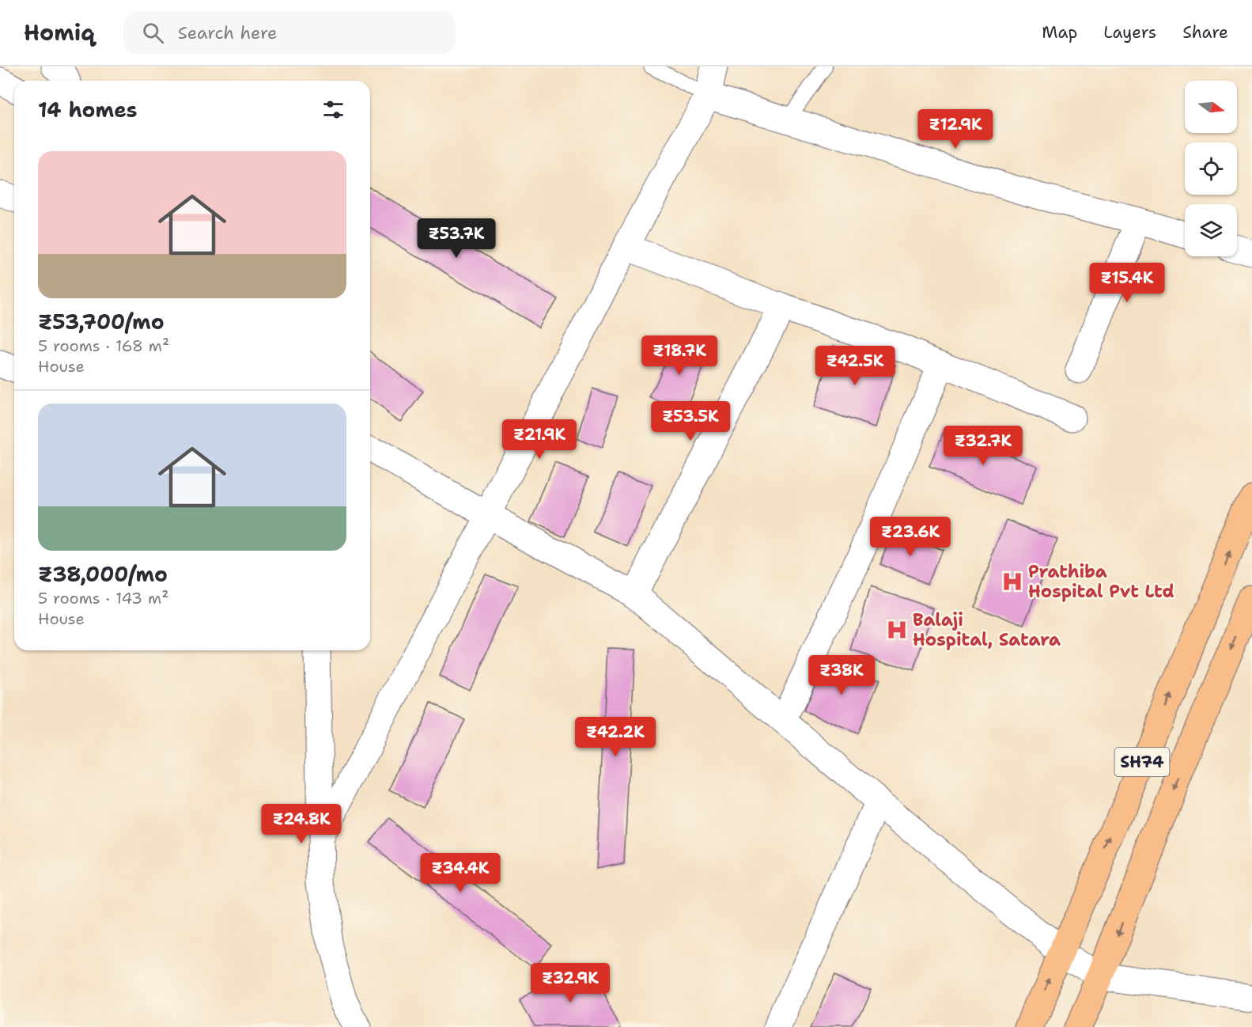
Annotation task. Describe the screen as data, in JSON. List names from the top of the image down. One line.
{"streets":{"main road":["SH74"]},"places":{"hospital":["Prathiba Hospital Pvt Ltd","Balaji Hospital, Satara"]},"north":"right","page":{"header":"Homiq","search":"Search here","nav":["Map","Layers","Share"],"heading":"14 homes","price":["₹12.9K","₹53.7K","₹15.4K","₹18.7K","₹42.5K","₹53.5K","₹21.9K","₹32.7K","₹23.6K","₹38K","₹42.2K","₹24.8K","₹34.4K","₹32.9K"],"list":[{"name":"₹53,700/mo","note":"5 rooms · 168 m² · House"},{"name":"₹38,000/mo","note":"5 rooms · 143 m² · House"}]}}
